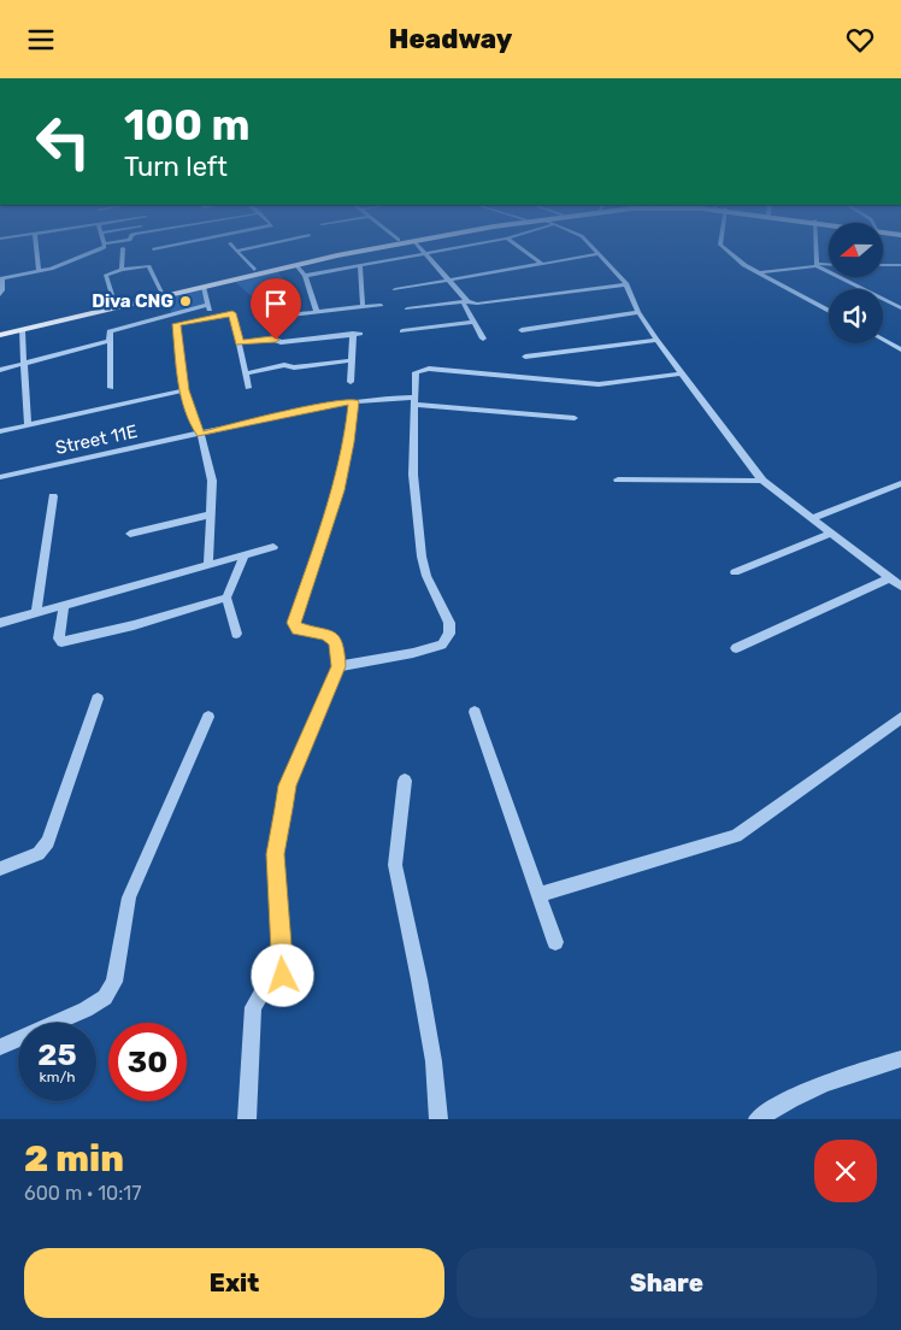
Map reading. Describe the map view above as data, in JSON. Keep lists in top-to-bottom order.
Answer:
{
  "streets": {
    "street": ["Street 11E"]
  },
  "places": ["Diva CNG"],
  "north": "left",
  "page": {
    "header": "Headway",
    "turn": ["100 m", "Turn left"],
    "speed": "25 km/h",
    "limit": "30",
    "heading": ["2 min", "600 m · 10:17"],
    "buttons": ["Exit", "Share"]
  }
}
